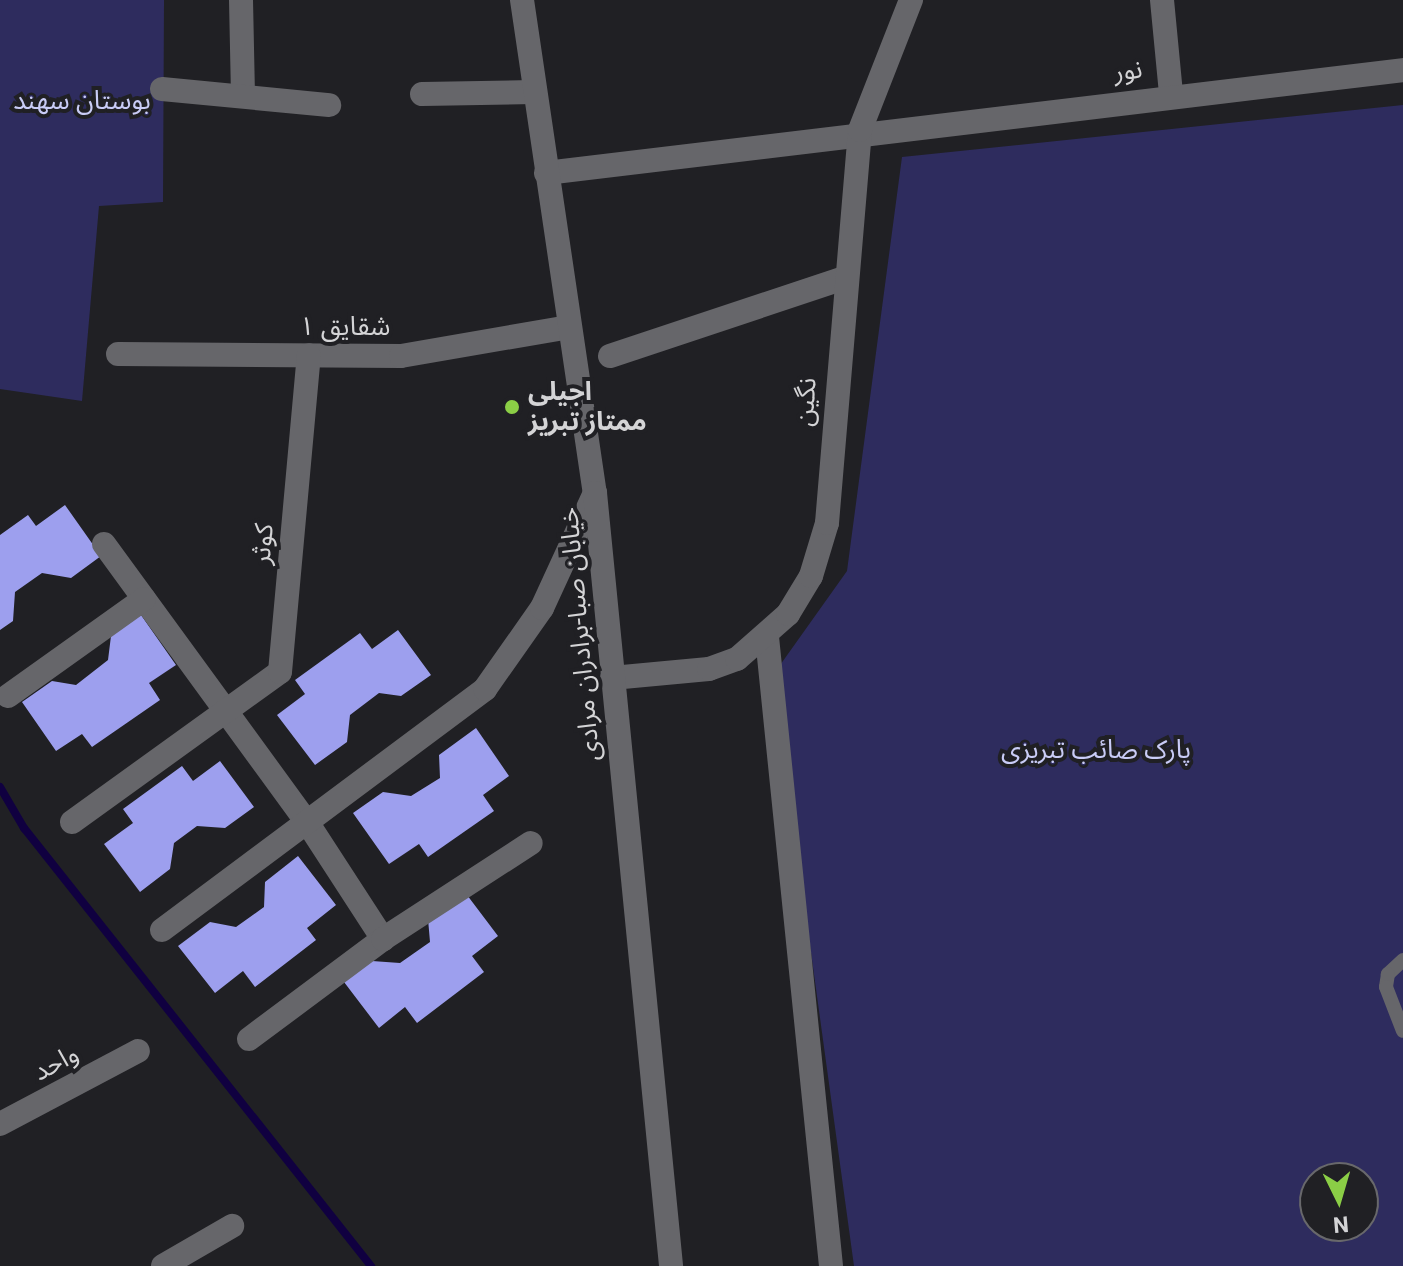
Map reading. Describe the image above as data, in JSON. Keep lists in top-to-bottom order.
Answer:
{
  "streets": {
    "street": [
      "نور",
      "شقایق ۱",
      "نگین",
      "کوثر",
      "خیابان صبا-برادران مرادی",
      "واحد"
    ]
  },
  "crossings": [
    ["نور", "نگین"],
    ["نور", "خیابان صبا-برادران مرادی"],
    ["شقایق ۱", "کوثر"],
    ["شقایق ۱", "خیابان صبا-برادران مرادی"],
    ["نگین", "خیابان صبا-برادران مرادی"]
  ],
  "parks": ["بوستان سهند", "پارک صائب تبریزی"],
  "places": ["اجیلی ممتاز تبریز"],
  "north": "bottom"
}
